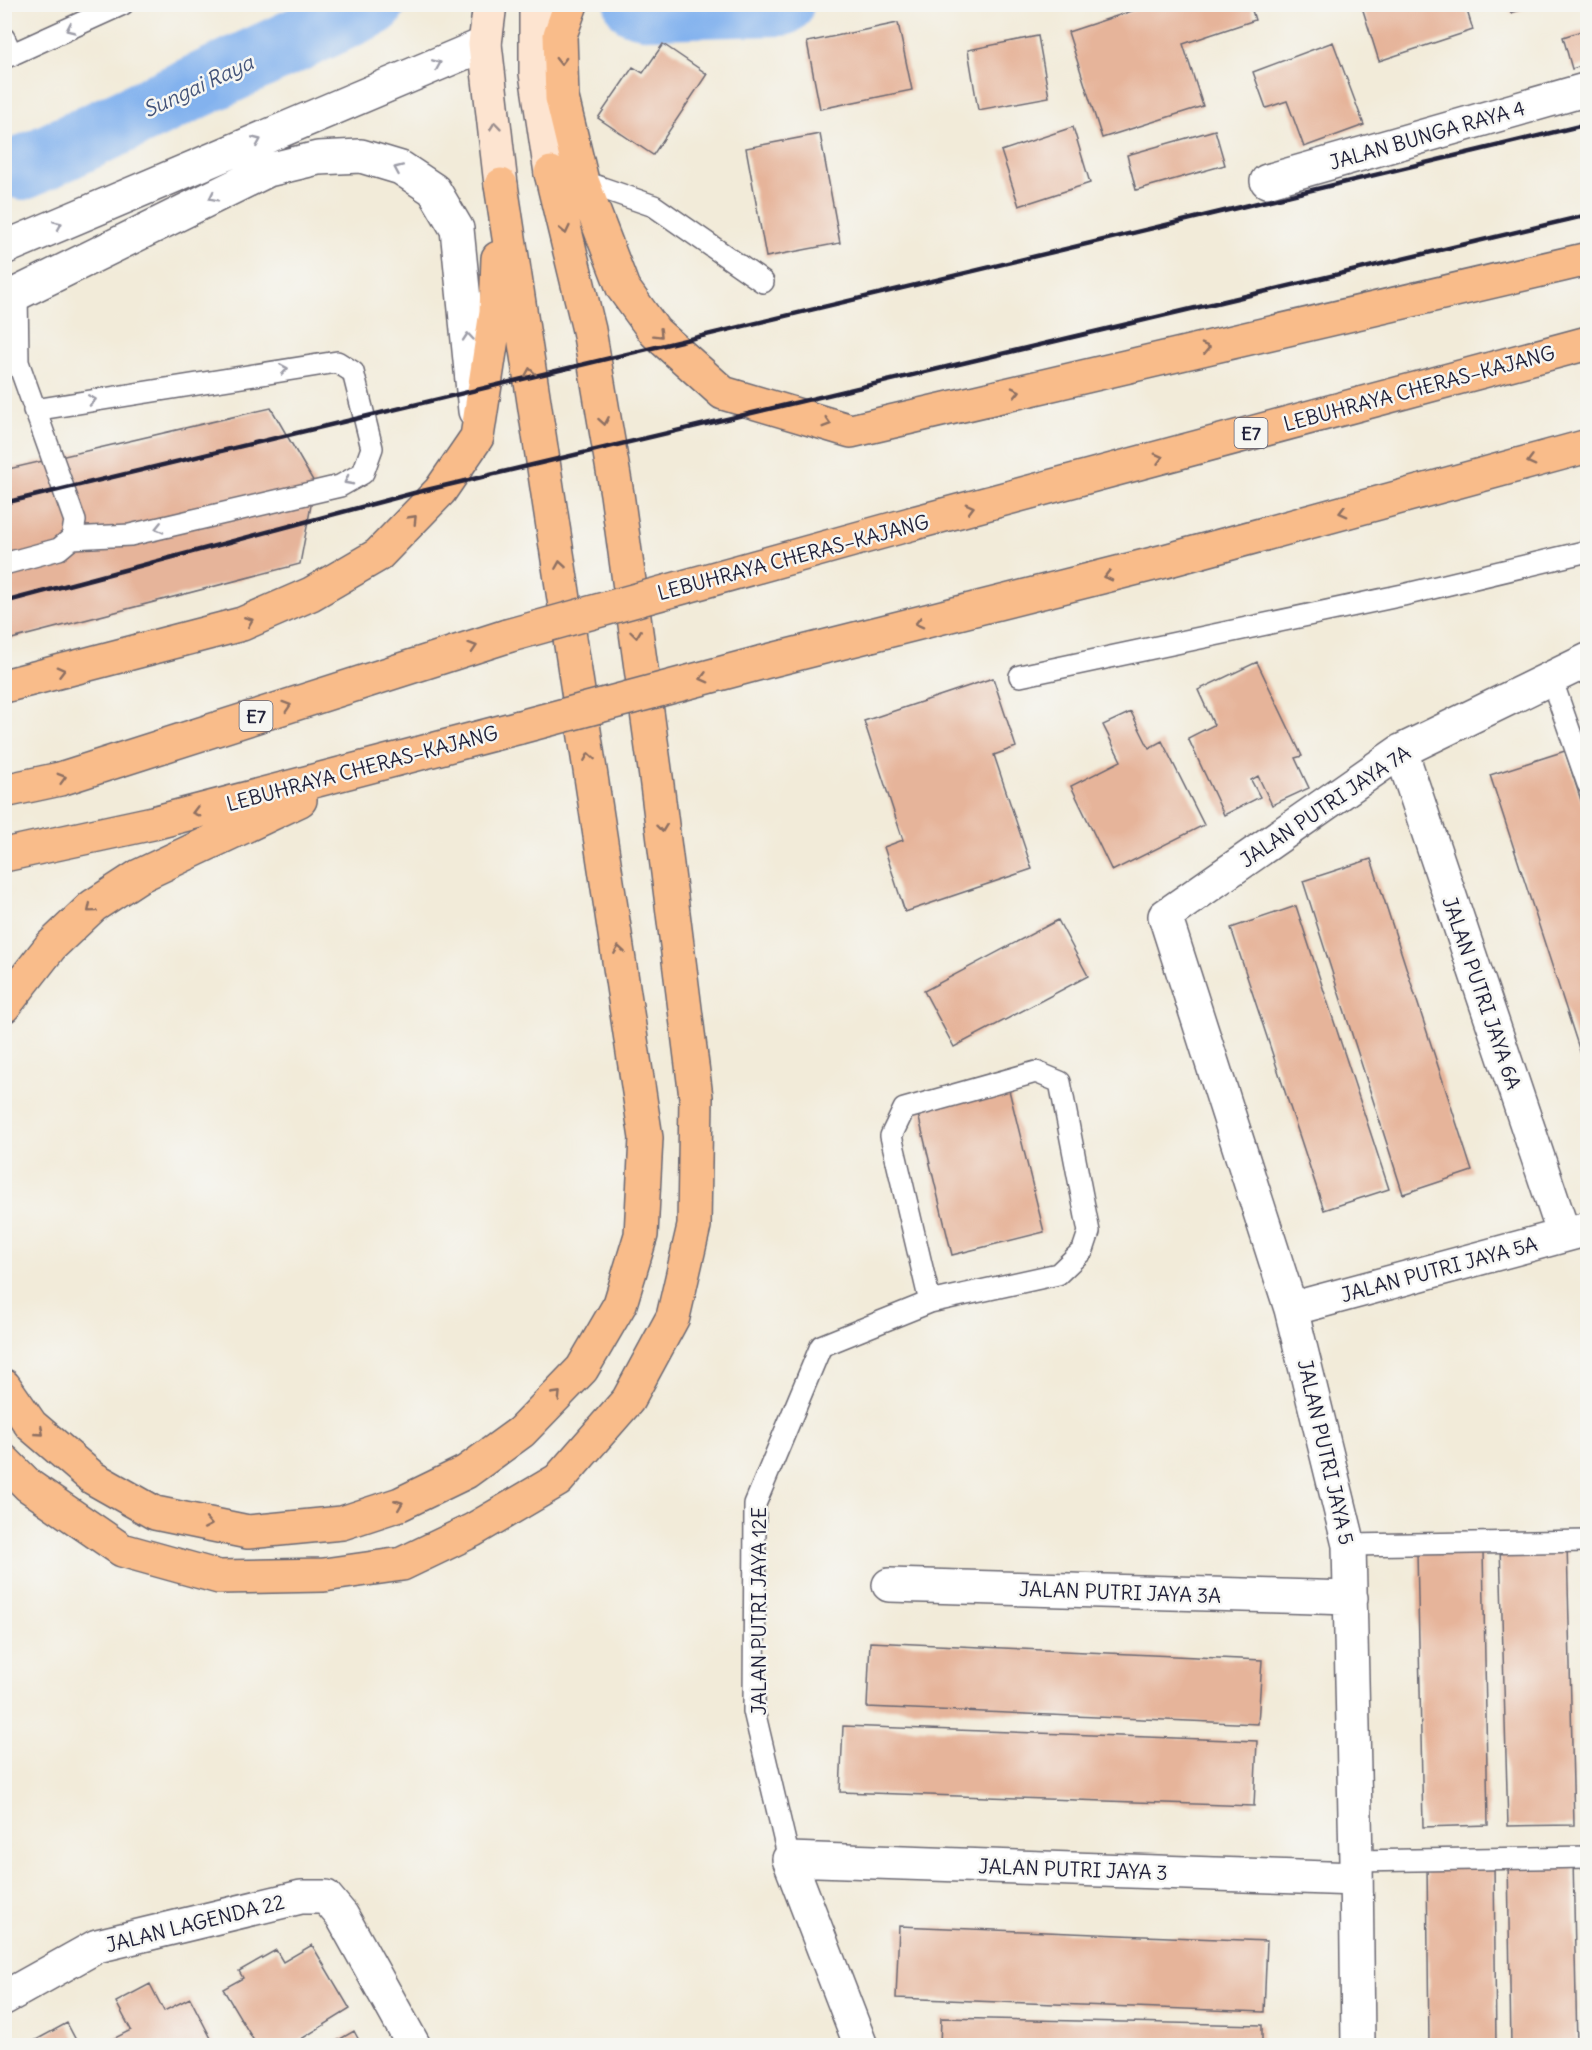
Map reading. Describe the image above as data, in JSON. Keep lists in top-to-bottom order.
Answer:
{
  "streets": {
    "highway": ["LEBUHRAYA CHERAS–KAJANG", "E7"],
    "street": [
      "JALAN BUNGA RAYA 4",
      "JALAN PUTRI JAYA 7A",
      "JALAN PUTRI JAYA 6A",
      "JALAN PUTRI JAYA 5A",
      "JALAN PUTRI JAYA 5",
      "JALAN PUTRI JAYA 3A",
      "JALAN PUTRI JAYA 3",
      "JALAN LAGENDA 22"
    ],
    "lane": ["JALAN PUTRI JAYA 12E"]
  },
  "crossings": [
    ["JALAN PUTRI JAYA 7A", "JALAN PUTRI JAYA 6A"],
    ["JALAN PUTRI JAYA 7A", "JALAN PUTRI JAYA 5"],
    ["JALAN PUTRI JAYA 6A", "JALAN PUTRI JAYA 5A"],
    ["JALAN PUTRI JAYA 5A", "JALAN PUTRI JAYA 5"],
    ["JALAN PUTRI JAYA 5", "JALAN PUTRI JAYA 3A"],
    ["JALAN PUTRI JAYA 5", "JALAN PUTRI JAYA 3"],
    ["JALAN PUTRI JAYA 12E", "JALAN PUTRI JAYA 3"]
  ],
  "water": ["Sungai Raya"]
}
